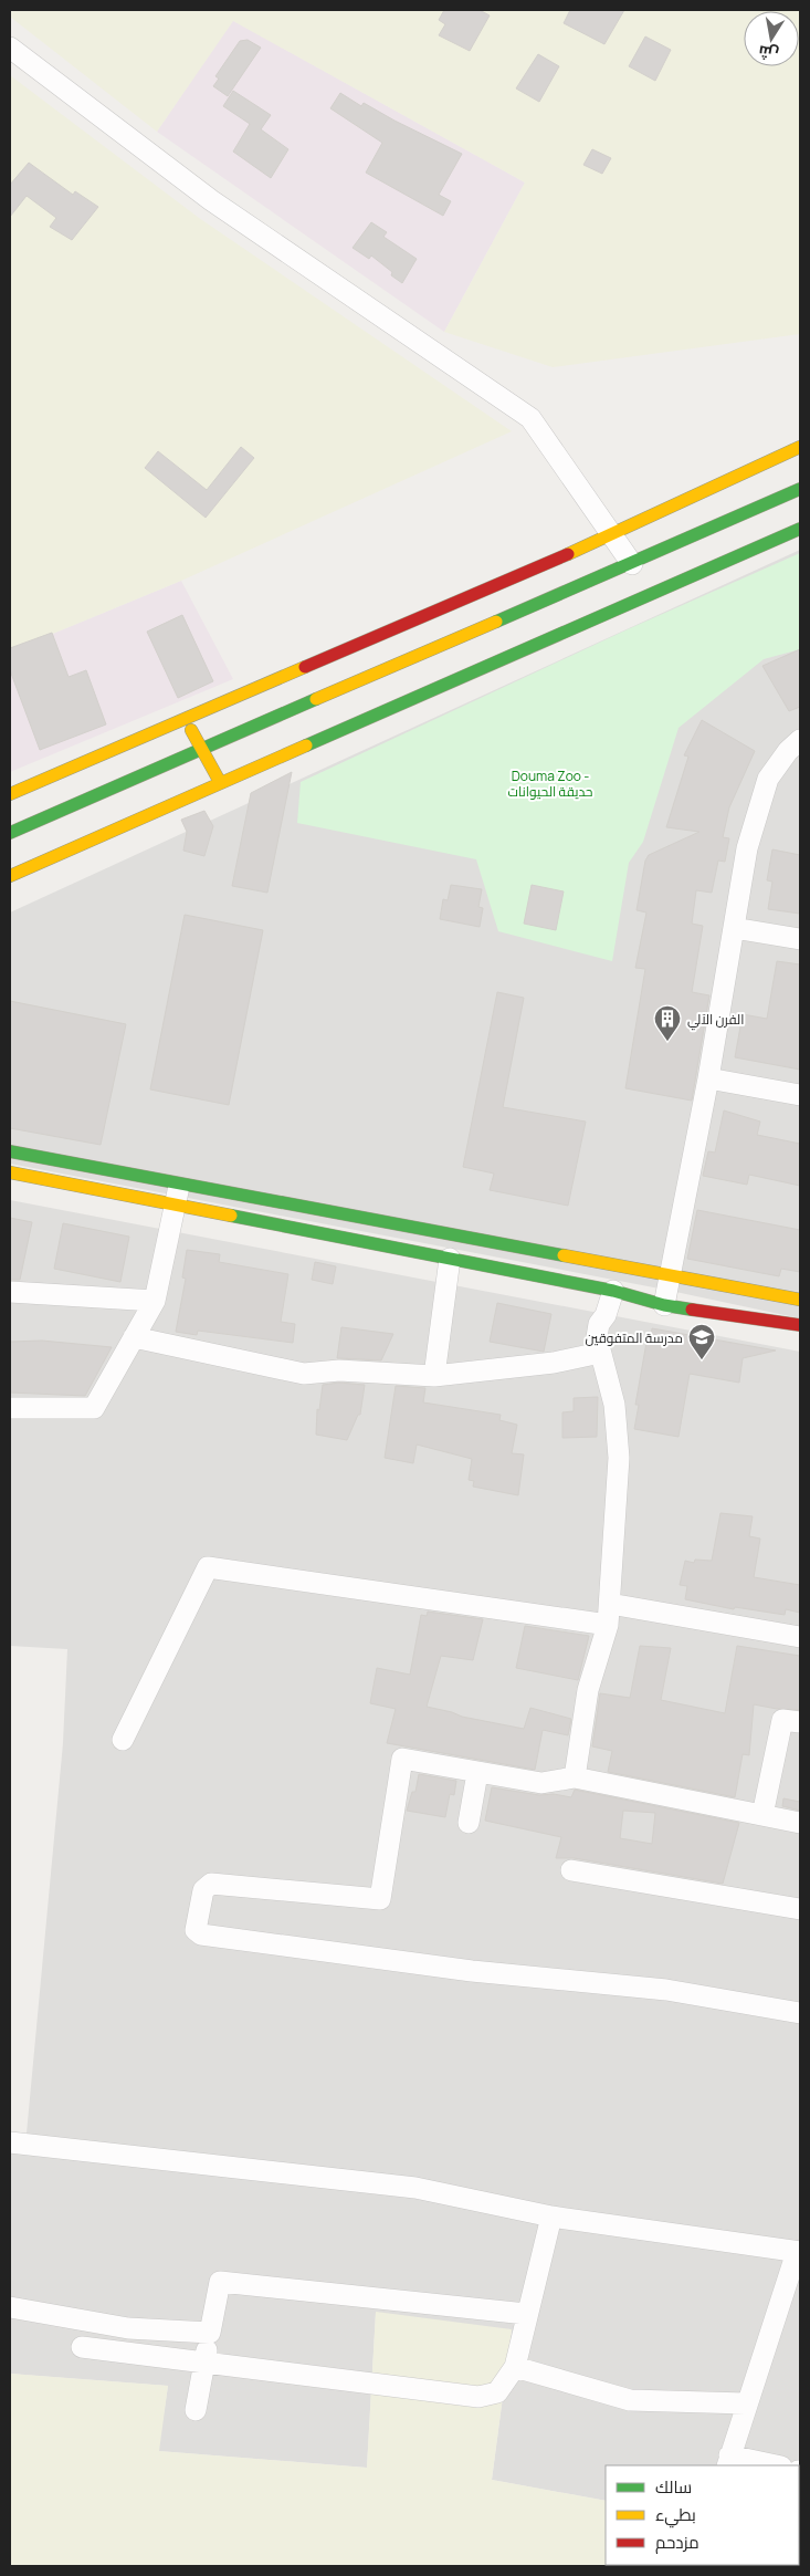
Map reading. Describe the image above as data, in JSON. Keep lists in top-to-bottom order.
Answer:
{
  "parks": ["Douma Zoo - حديقة الحيوانات"],
  "places": {
    "building": ["الفرن الآلي"],
    "school or university": ["مدرسة المتفوقين"]
  },
  "legend": ["سالك", "بطيء", "مزدحم"],
  "north": "bottom"
}
